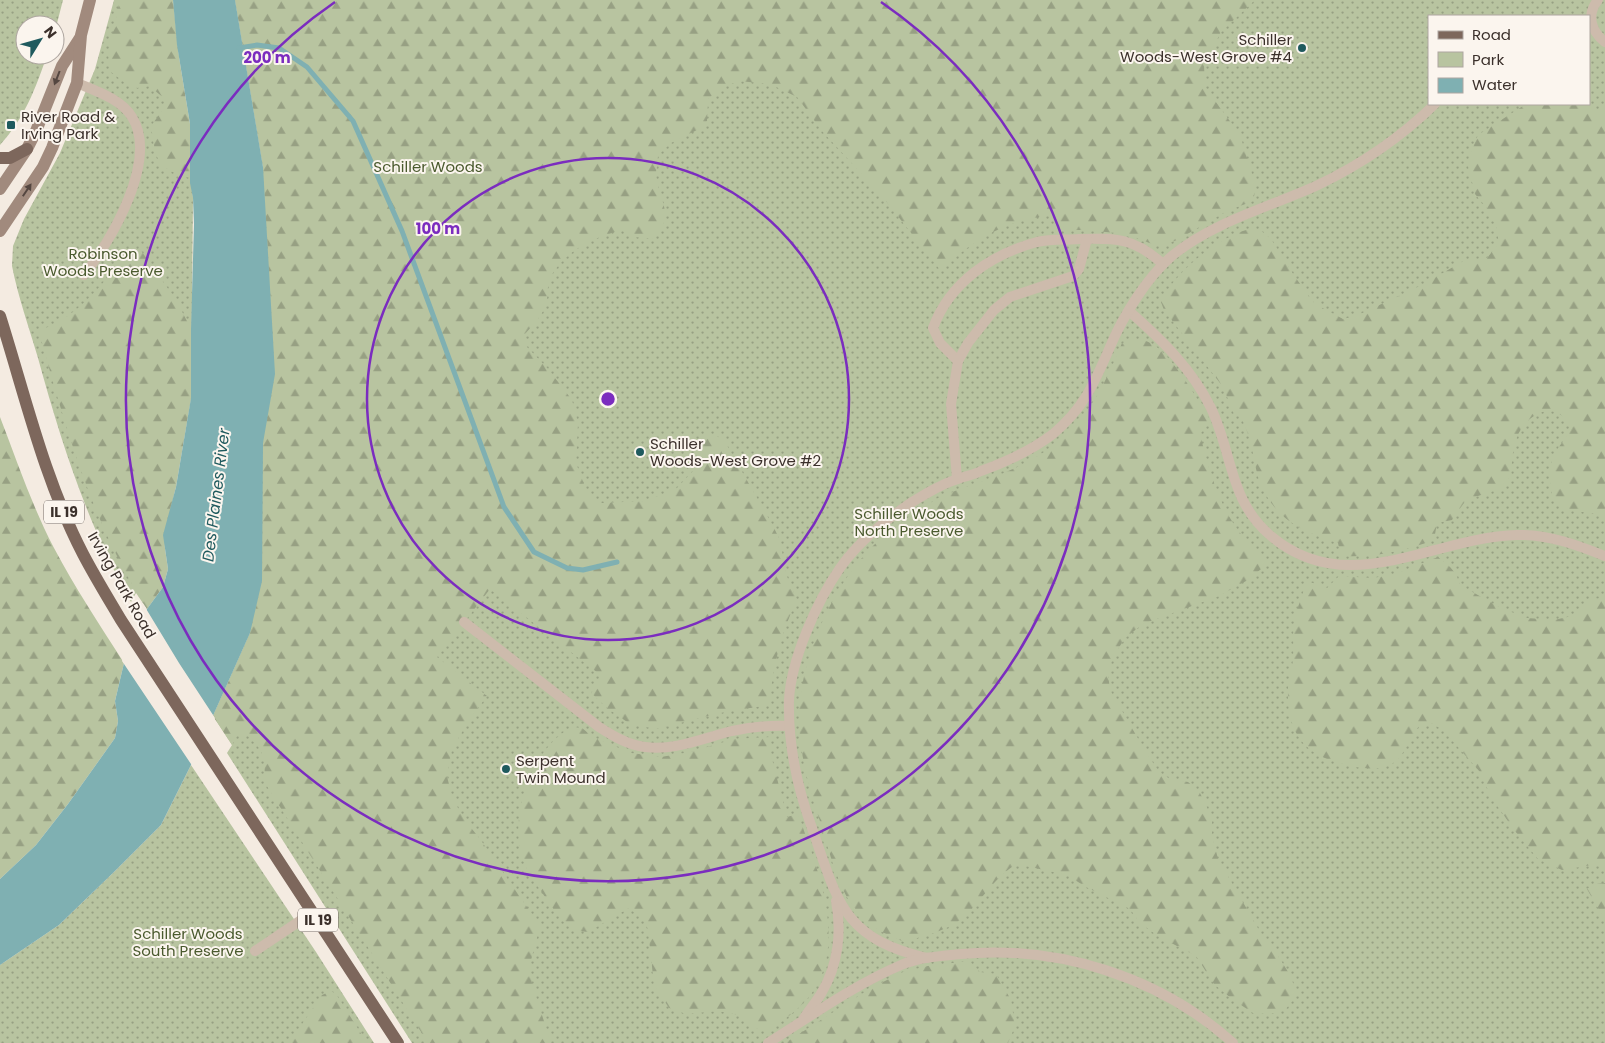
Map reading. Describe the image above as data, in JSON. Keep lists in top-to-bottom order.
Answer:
{
  "streets": {
    "main road": ["IL 19", "Irving Park Road"]
  },
  "crossings": [
    ["IL 19", "Irving Park Road"]
  ],
  "water": ["Des Plaines River"],
  "parks": [
    "Schiller Woods",
    "Robinson Woods Preserve",
    "Schiller Woods North Preserve",
    "Schiller Woods South Preserve"
  ],
  "places": {
    "other": ["Schiller Woods-West Grove #4", "Schiller Woods-West Grove #2", "Serpent Twin Mound"],
    "transit": ["River Road & Irving Park"]
  },
  "legend": ["Road", "Park", "Water"],
  "north": "top right",
  "rings": ["200 m", "100 m"]
}
